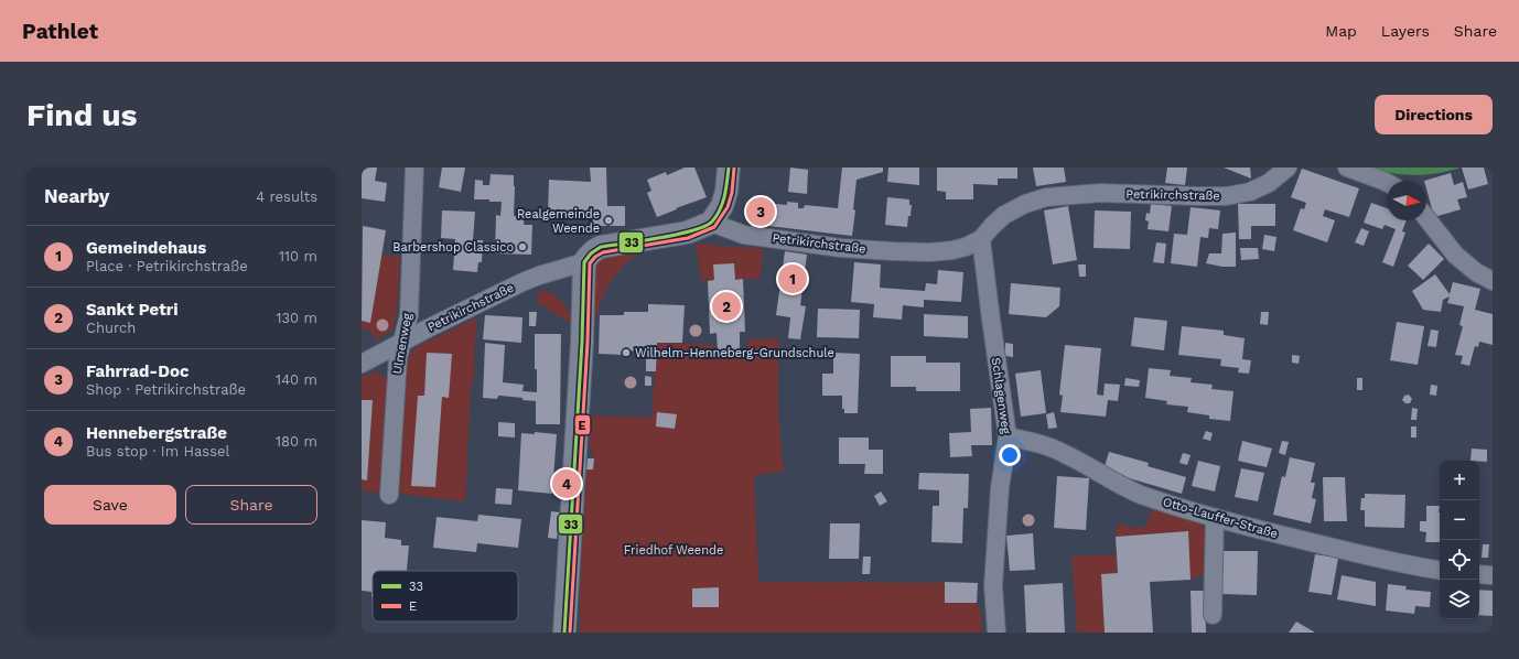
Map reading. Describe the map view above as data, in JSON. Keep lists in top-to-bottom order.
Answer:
{
  "streets": {
    "street": [
      "Petrikirchstraße",
      "Ulmenweg",
      "Schlagenweg",
      "Otto-Lauffer-Straße"
    ]
  },
  "crossings": [
    ["Petrikirchstraße", "Ulmenweg"],
    ["Petrikirchstraße", "Schlagenweg"],
    ["Schlagenweg", "Otto-Lauffer-Straße"]
  ],
  "parks": ["Friedhof Weende"],
  "places": ["Realgemeinde Weende", "Barbershop Classico", "Wilhelm-Henneberg-Grundschule"],
  "lines": ["transit line 33", "transit line E"],
  "legend": ["33", "E"],
  "north": "right",
  "page": {
    "header": "Pathlet",
    "nav": ["Map", "Layers", "Share"],
    "buttons": [
      "Directions",
      ["Save", "Share"]
    ],
    "title": "Find us",
    "heading": ["Nearby", "4 results"],
    "pins": [
      "3",
      "1",
      "2",
      "4"
    ],
    "list": [
      {
        "mark": "1",
        "name": "Gemeindehaus",
        "note": "Place · Petrikirchstraße",
        "value": "110 m"
      },
      {
        "mark": "2",
        "name": "Sankt Petri",
        "note": "Church",
        "value": "130 m"
      },
      {
        "mark": "3",
        "name": "Fahrrad-Doc",
        "note": "Shop · Petrikirchstraße",
        "value": "140 m"
      },
      {
        "mark": "4",
        "name": "Hennebergstraße",
        "note": "Bus stop · Im Hassel",
        "value": "180 m"
      }
    ],
    "map_buttons": ["+", "−"]
  }
}
